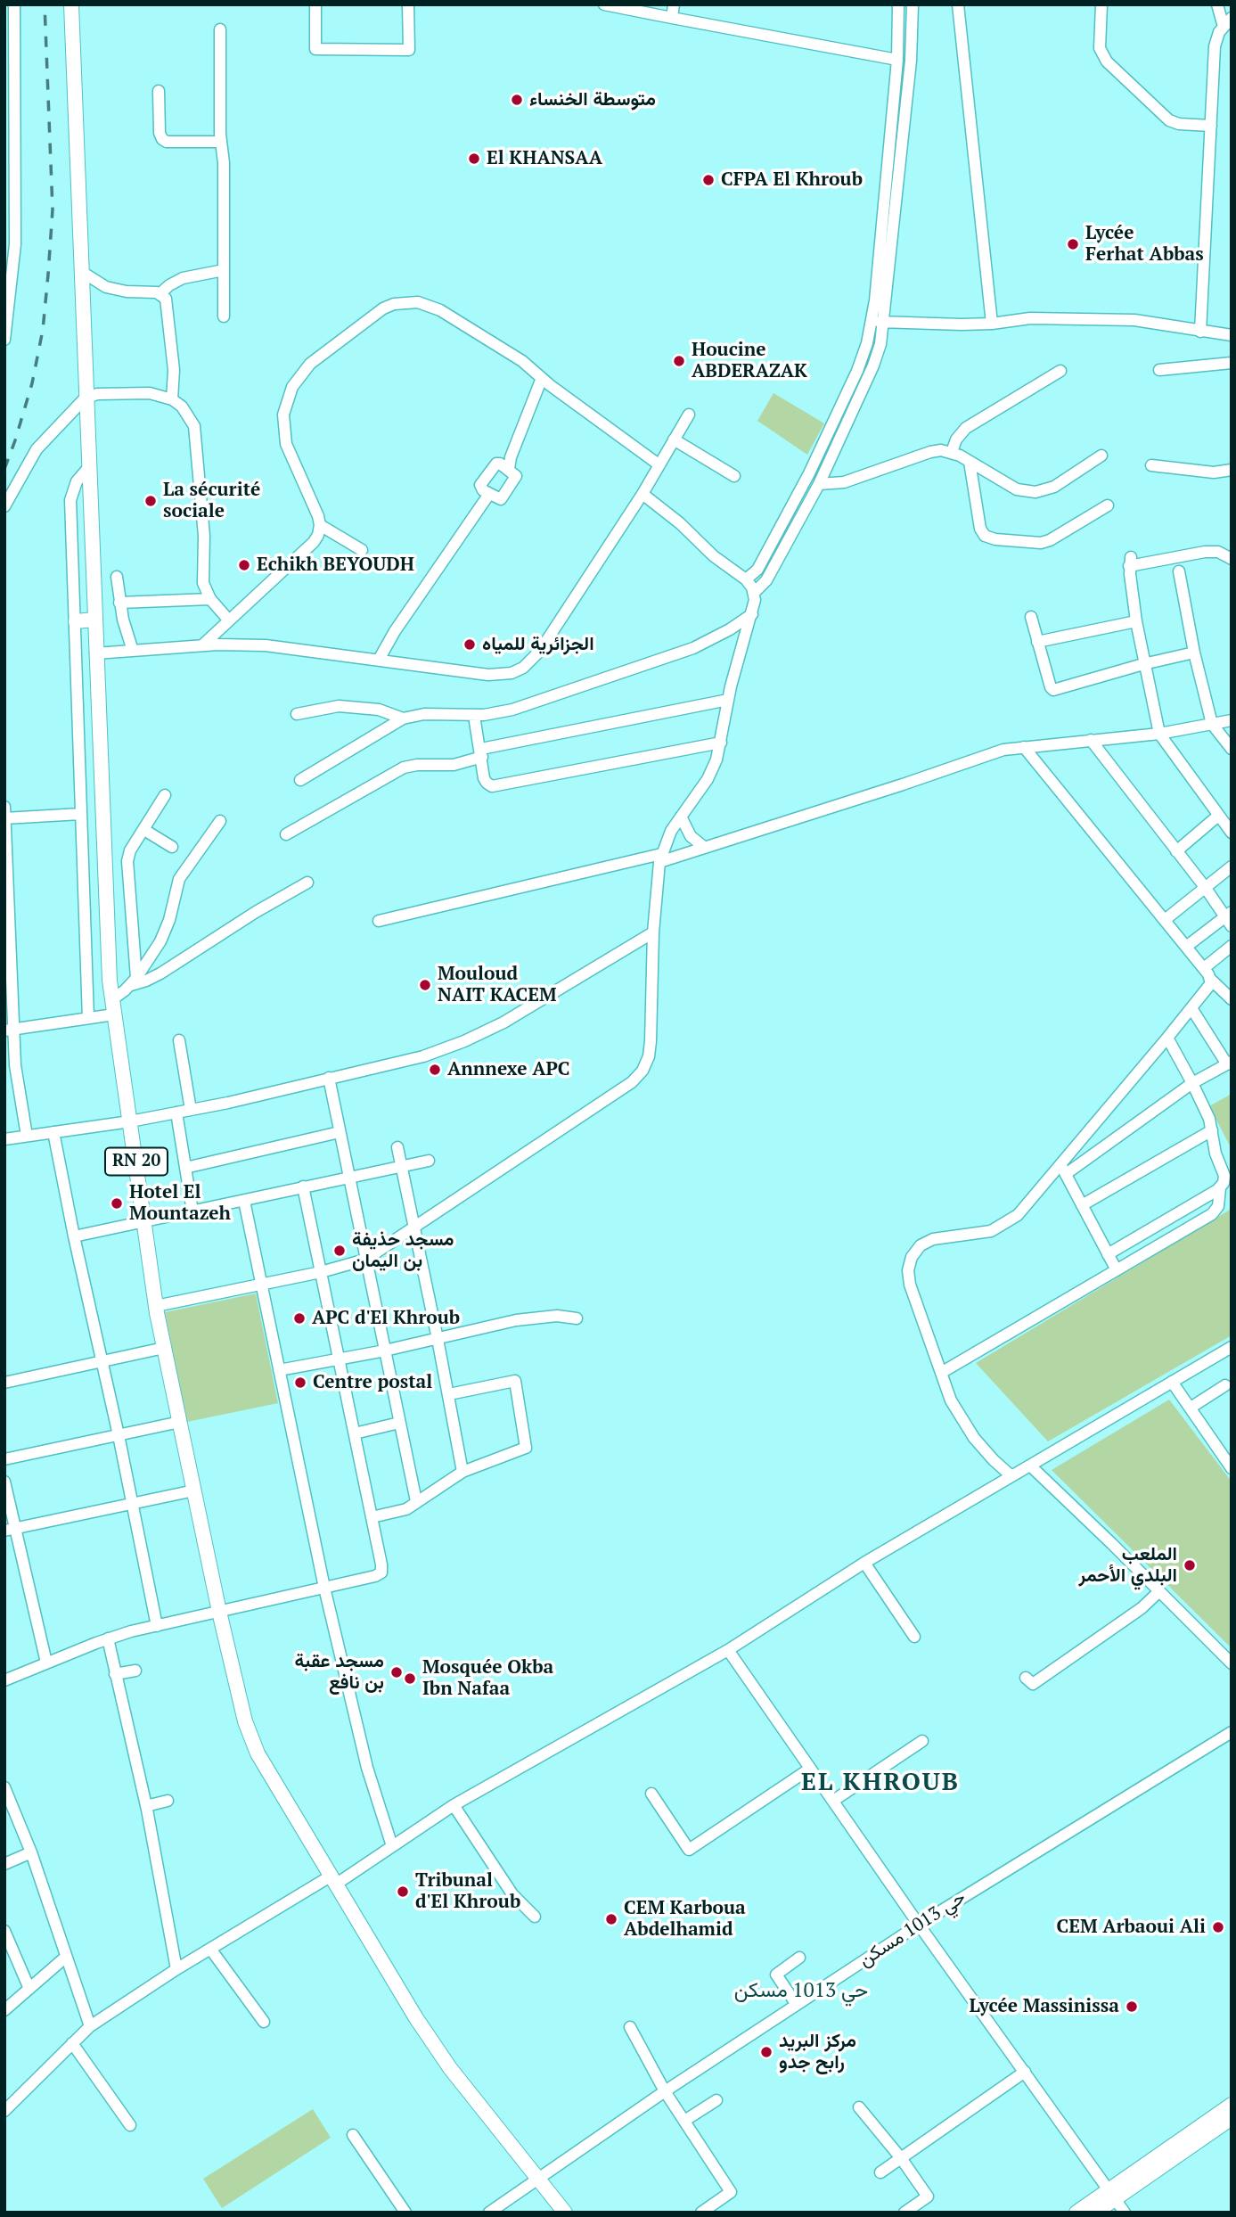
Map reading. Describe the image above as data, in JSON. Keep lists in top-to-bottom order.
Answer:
{
  "streets": {
    "main road": ["RN 20"],
    "street": ["حي 1013 مسكن"]
  },
  "crossings": [
    ["RN 20", "حي 1013 مسكن"]
  ],
  "districts": ["EL KHROUB", "حي 1013 مسكن"],
  "places": [
    "متوسطة الخنساء",
    "El KHANSAA",
    "CFPA El Khroub",
    "Lycée Ferhat Abbas",
    "Houcine ABDERAZAK",
    "La sécurité sociale",
    "Echikh BEYOUDH",
    "الجزائرية للمياه",
    "Mouloud NAIT KACEM",
    "Annnexe APC",
    "Hotel El Mountazeh",
    "مسجد حذيفة بن اليمان",
    "APC d'El Khroub",
    "Centre postal",
    "الملعب البلدي الأحمر",
    "مسجد عقبة بن نافع",
    "Mosquée Okba Ibn Nafaa",
    "Tribunal d'El Khroub",
    "CEM Karboua Abdelhamid",
    "CEM Arbaoui Ali",
    "Lycée Massinissa",
    "مركز البريد رابح جدو"
  ]
}
